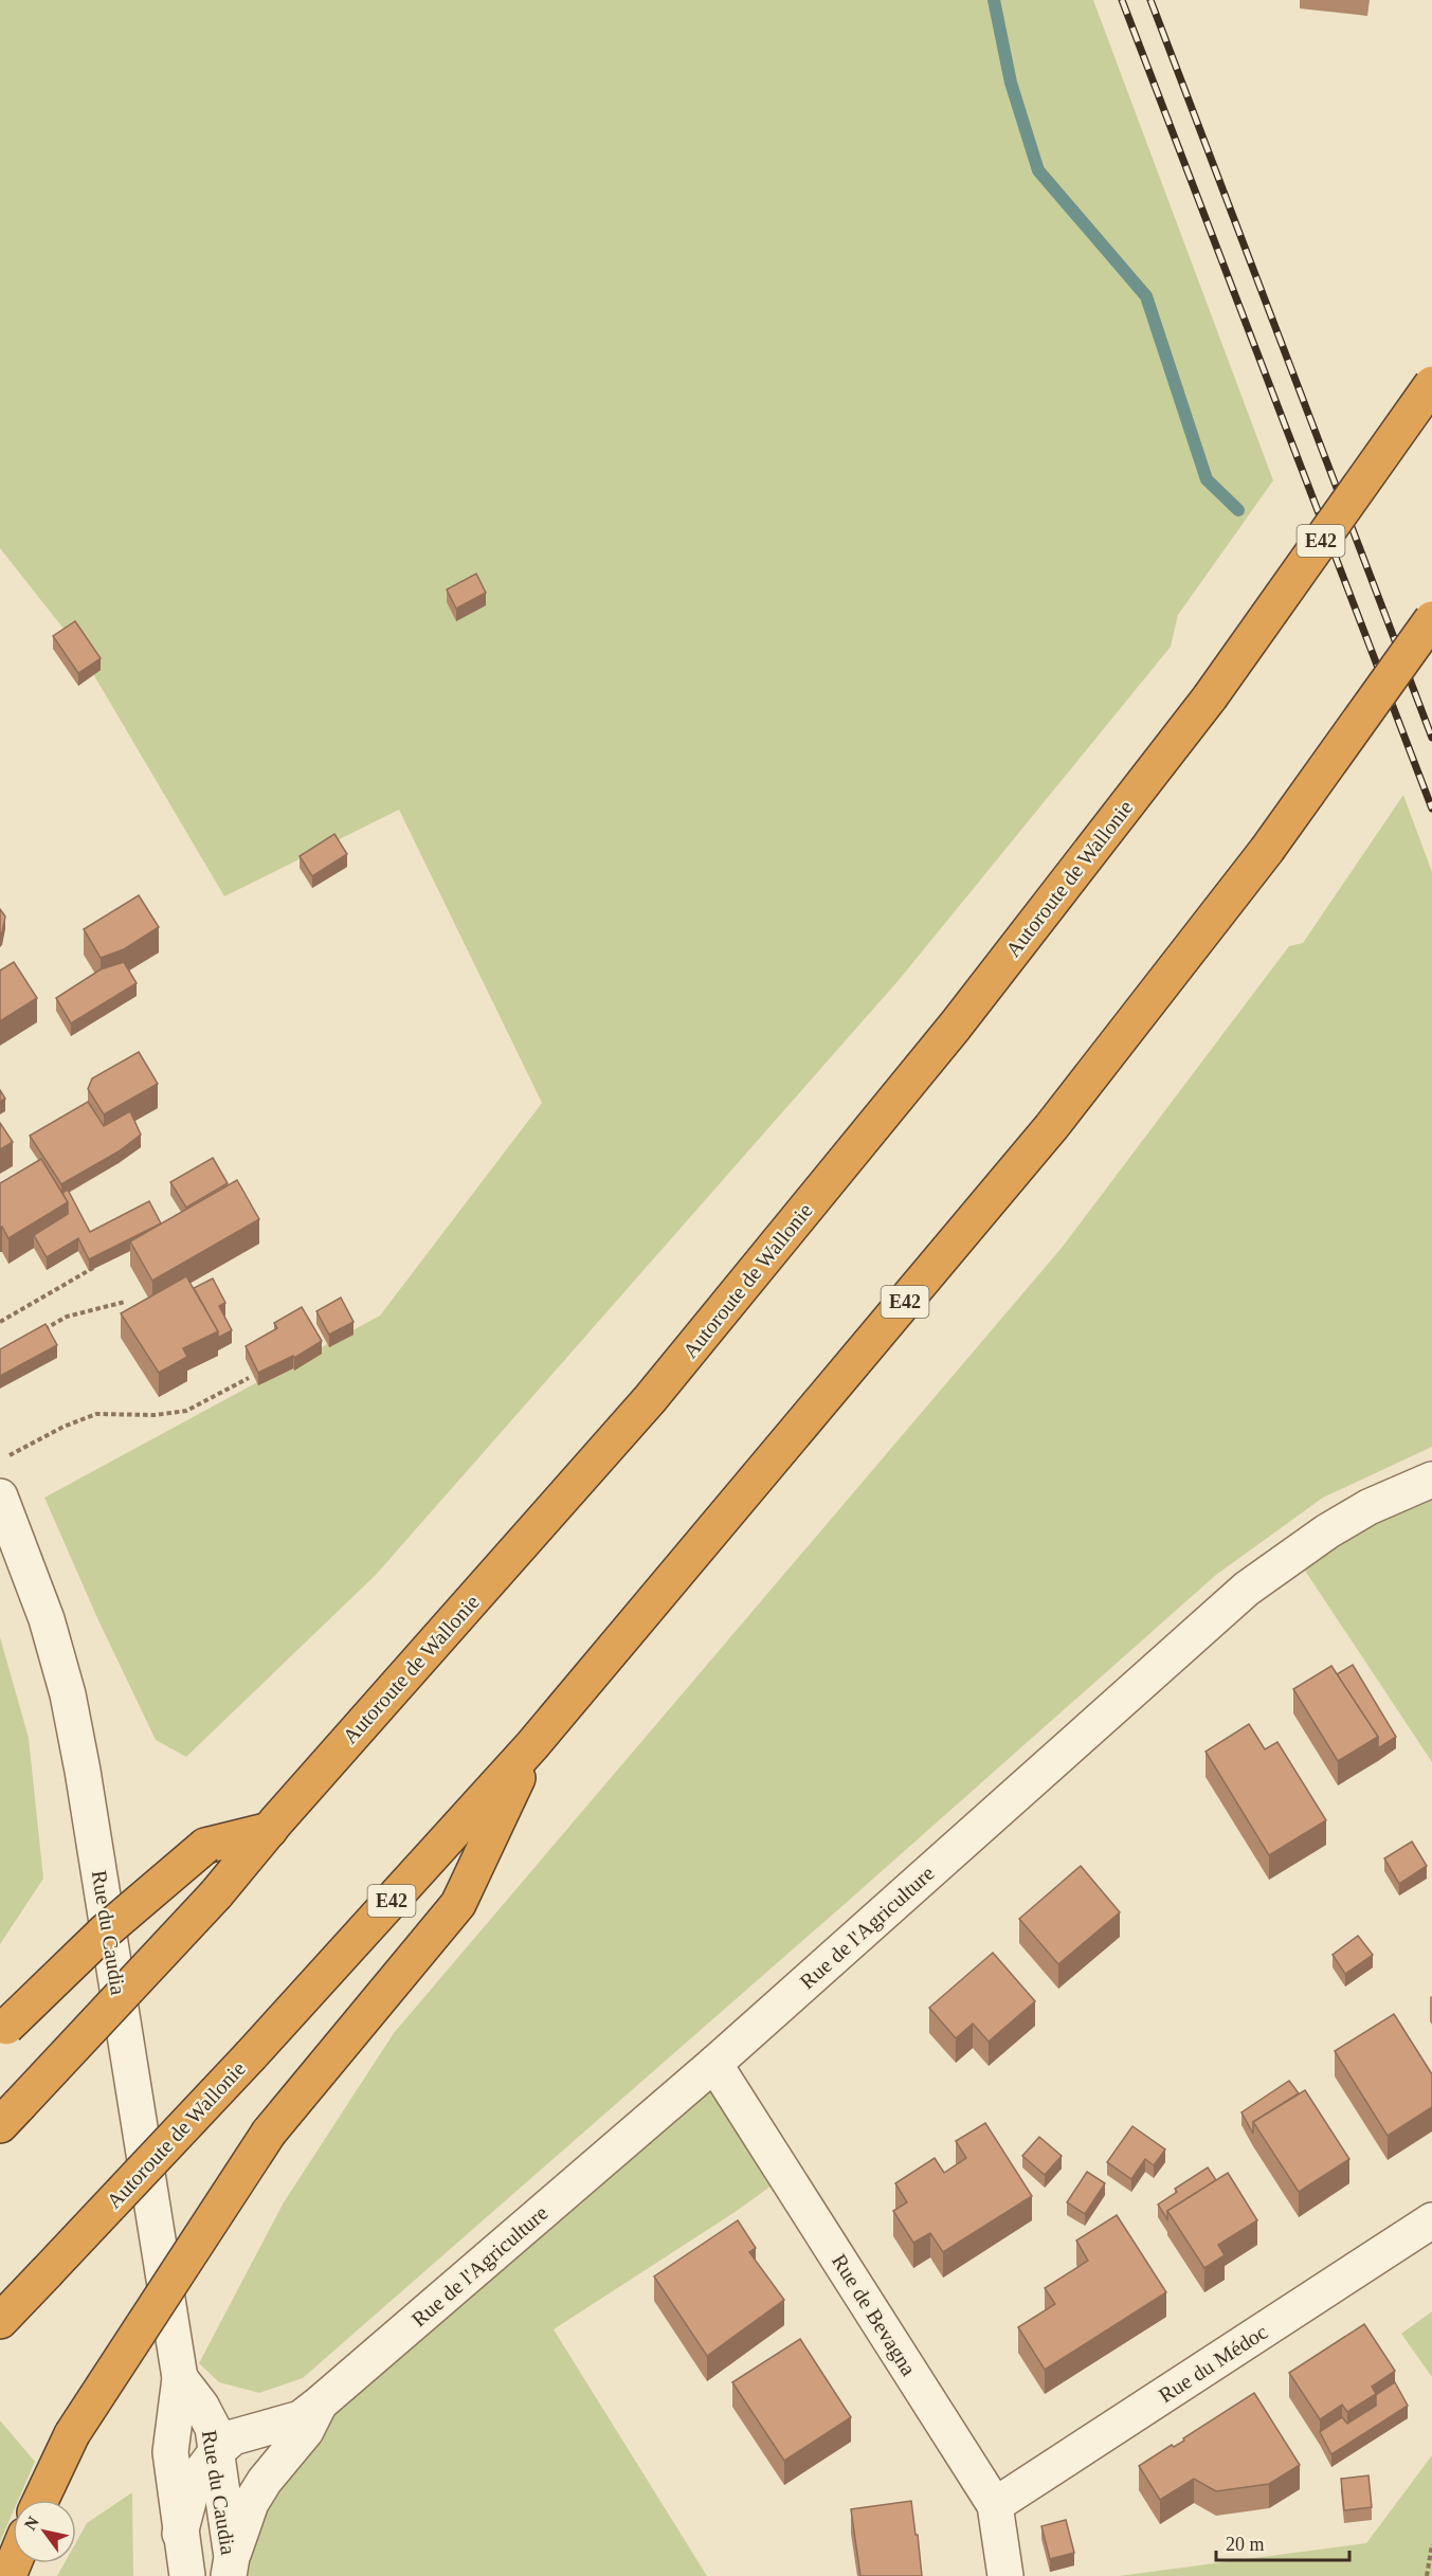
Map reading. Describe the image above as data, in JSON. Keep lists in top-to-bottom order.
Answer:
{
  "streets": {
    "highway": ["E42", "Autoroute de Wallonie"],
    "street": [
      "Rue de l'Agriculture",
      "Rue du Caudia",
      "Rue de Bevagna",
      "Rue du Médoc"
    ]
  },
  "crossings": [
    ["Rue de l'Agriculture", "Rue du Caudia"],
    ["Rue de l'Agriculture", "Rue de Bevagna"],
    ["Rue de Bevagna", "Rue du Médoc"]
  ],
  "scale_bar": "20 m",
  "north": "top left"
}
